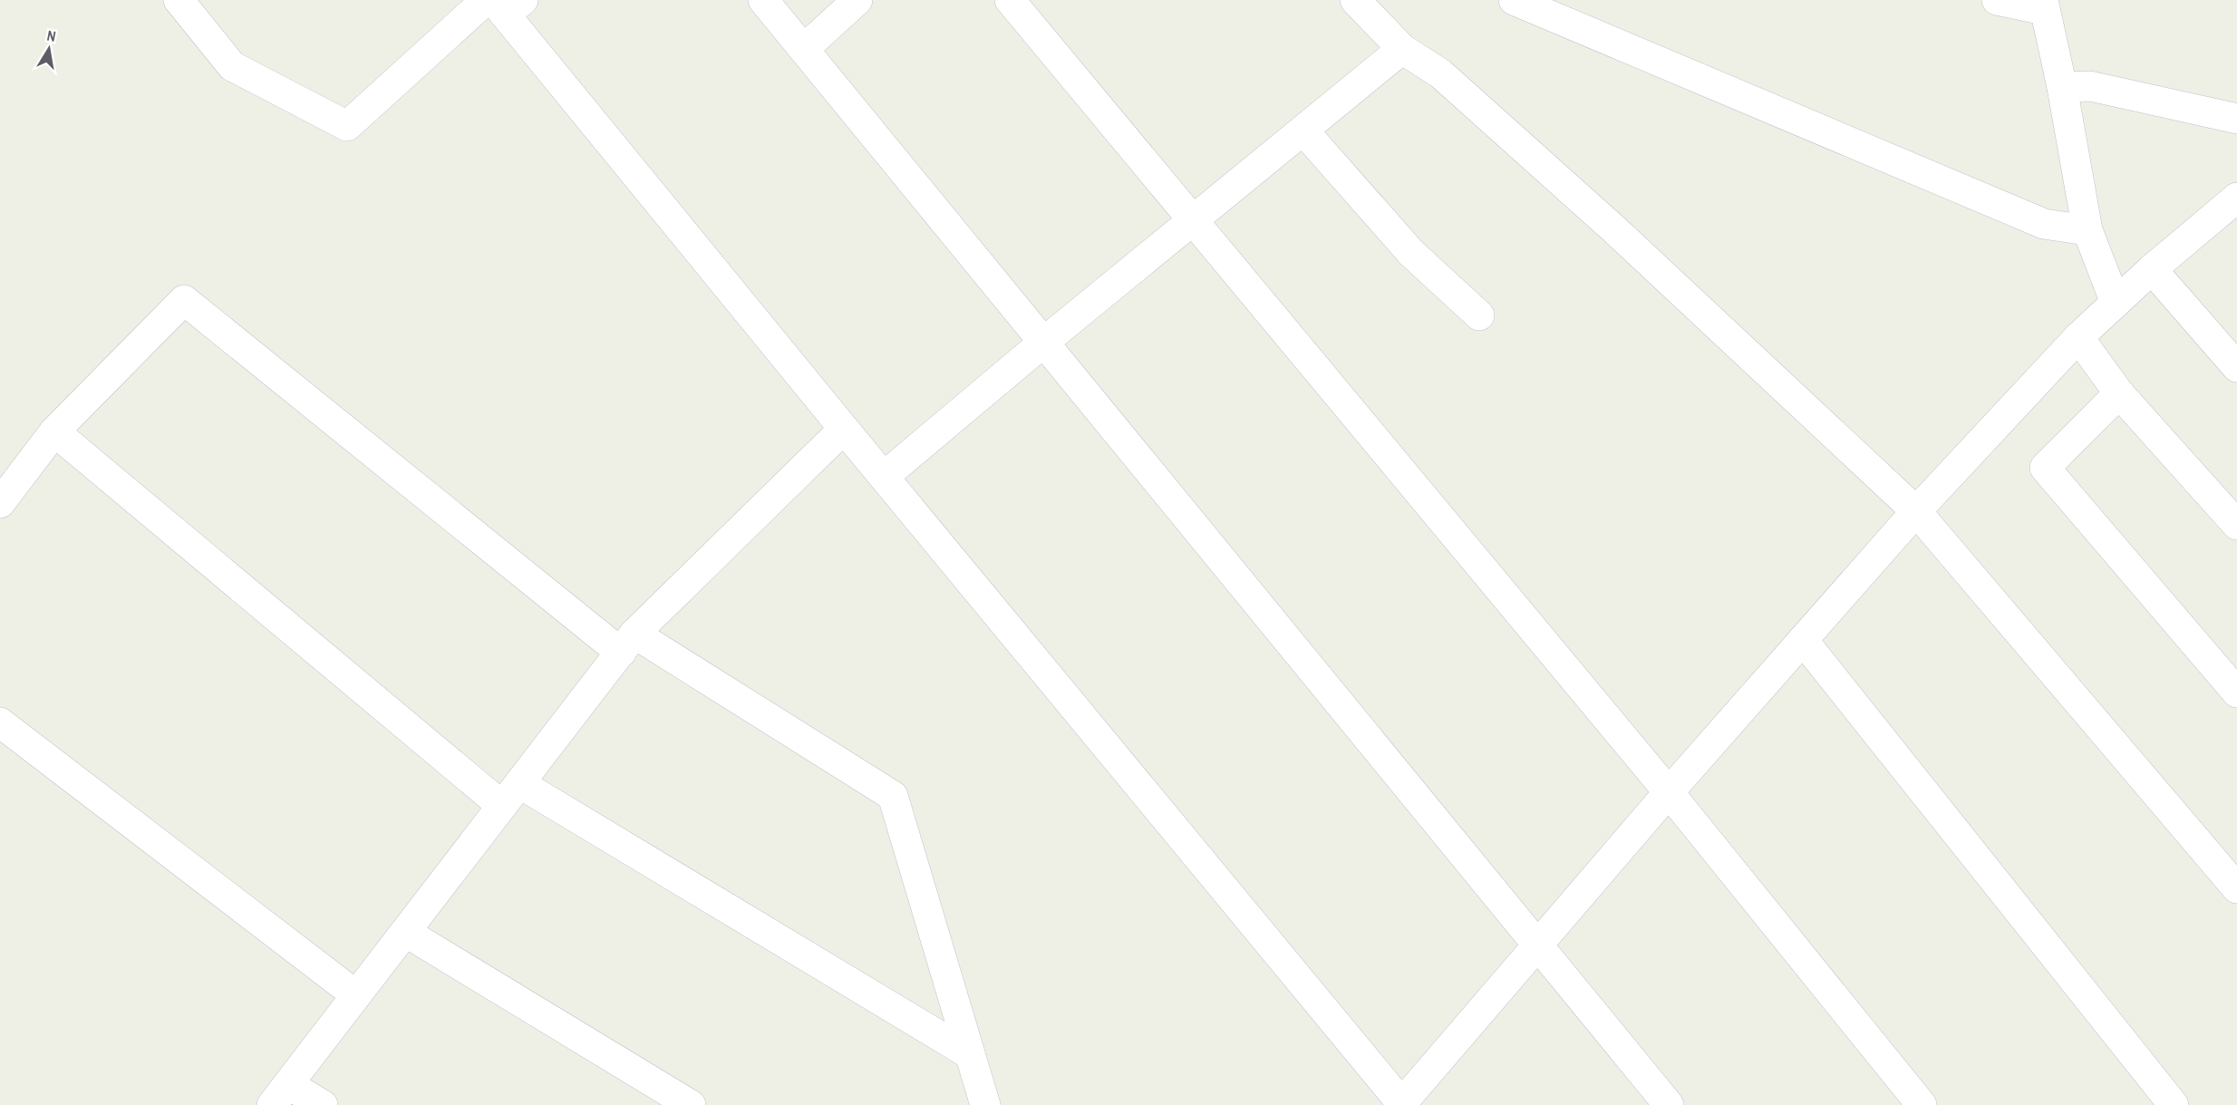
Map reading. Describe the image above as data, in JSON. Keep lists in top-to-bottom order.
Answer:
{
  "north": "top"
}
